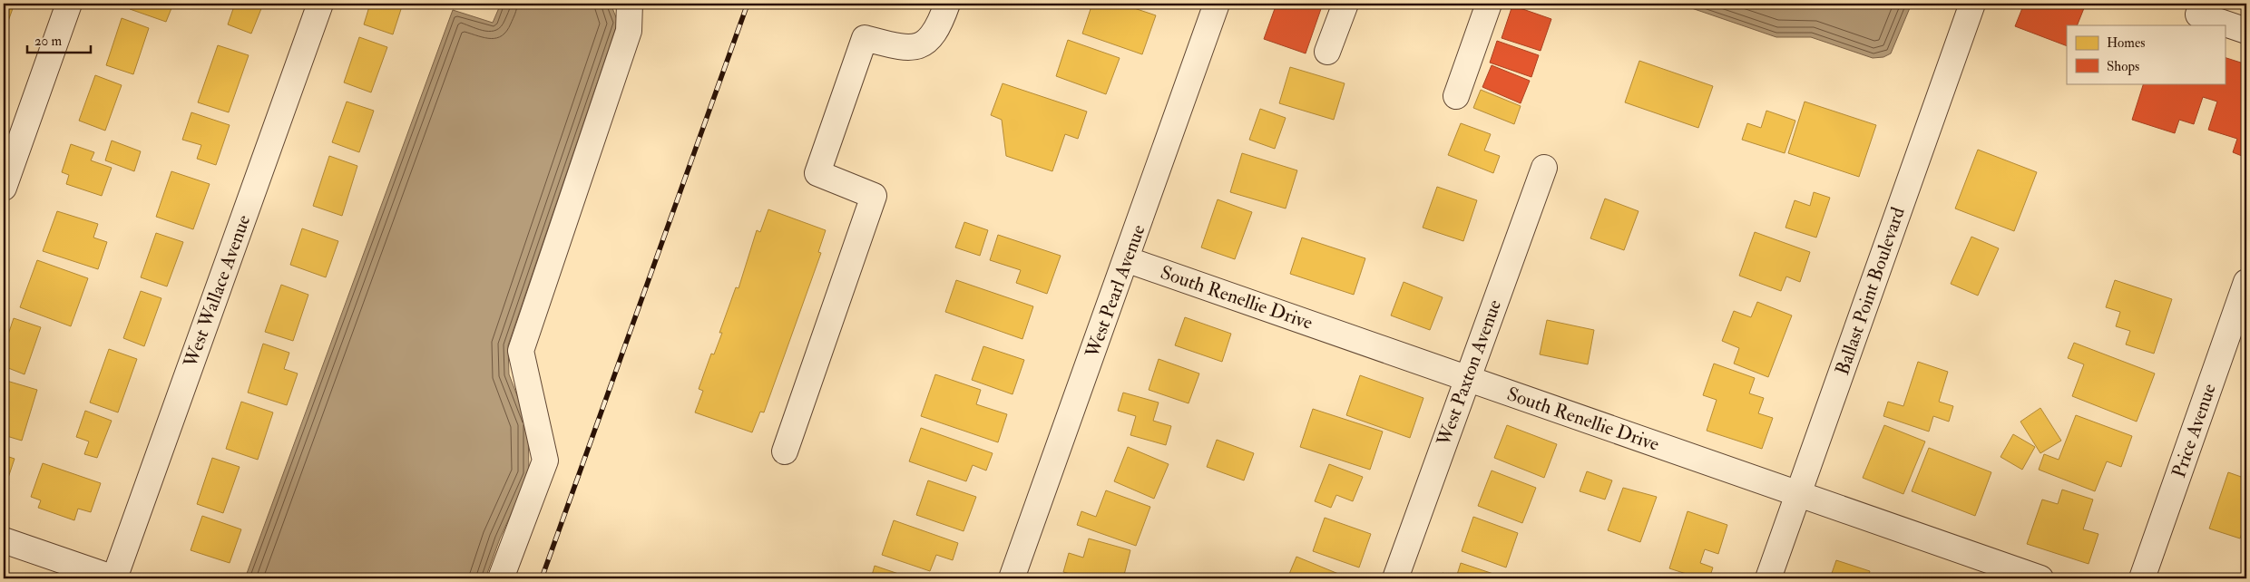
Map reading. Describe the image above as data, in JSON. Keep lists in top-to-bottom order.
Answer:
{
  "streets": {
    "street": [
      "West Wallace Avenue",
      "West Pearl Avenue",
      "Ballast Point Boulevard",
      "South Renellie Drive",
      "West Paxton Avenue",
      "Price Avenue"
    ]
  },
  "crossings": [
    ["West Pearl Avenue", "South Renellie Drive"],
    ["Ballast Point Boulevard", "South Renellie Drive"],
    ["South Renellie Drive", "West Paxton Avenue"]
  ],
  "legend": ["Homes", "Shops"],
  "scale_bar": "20 m"
}
